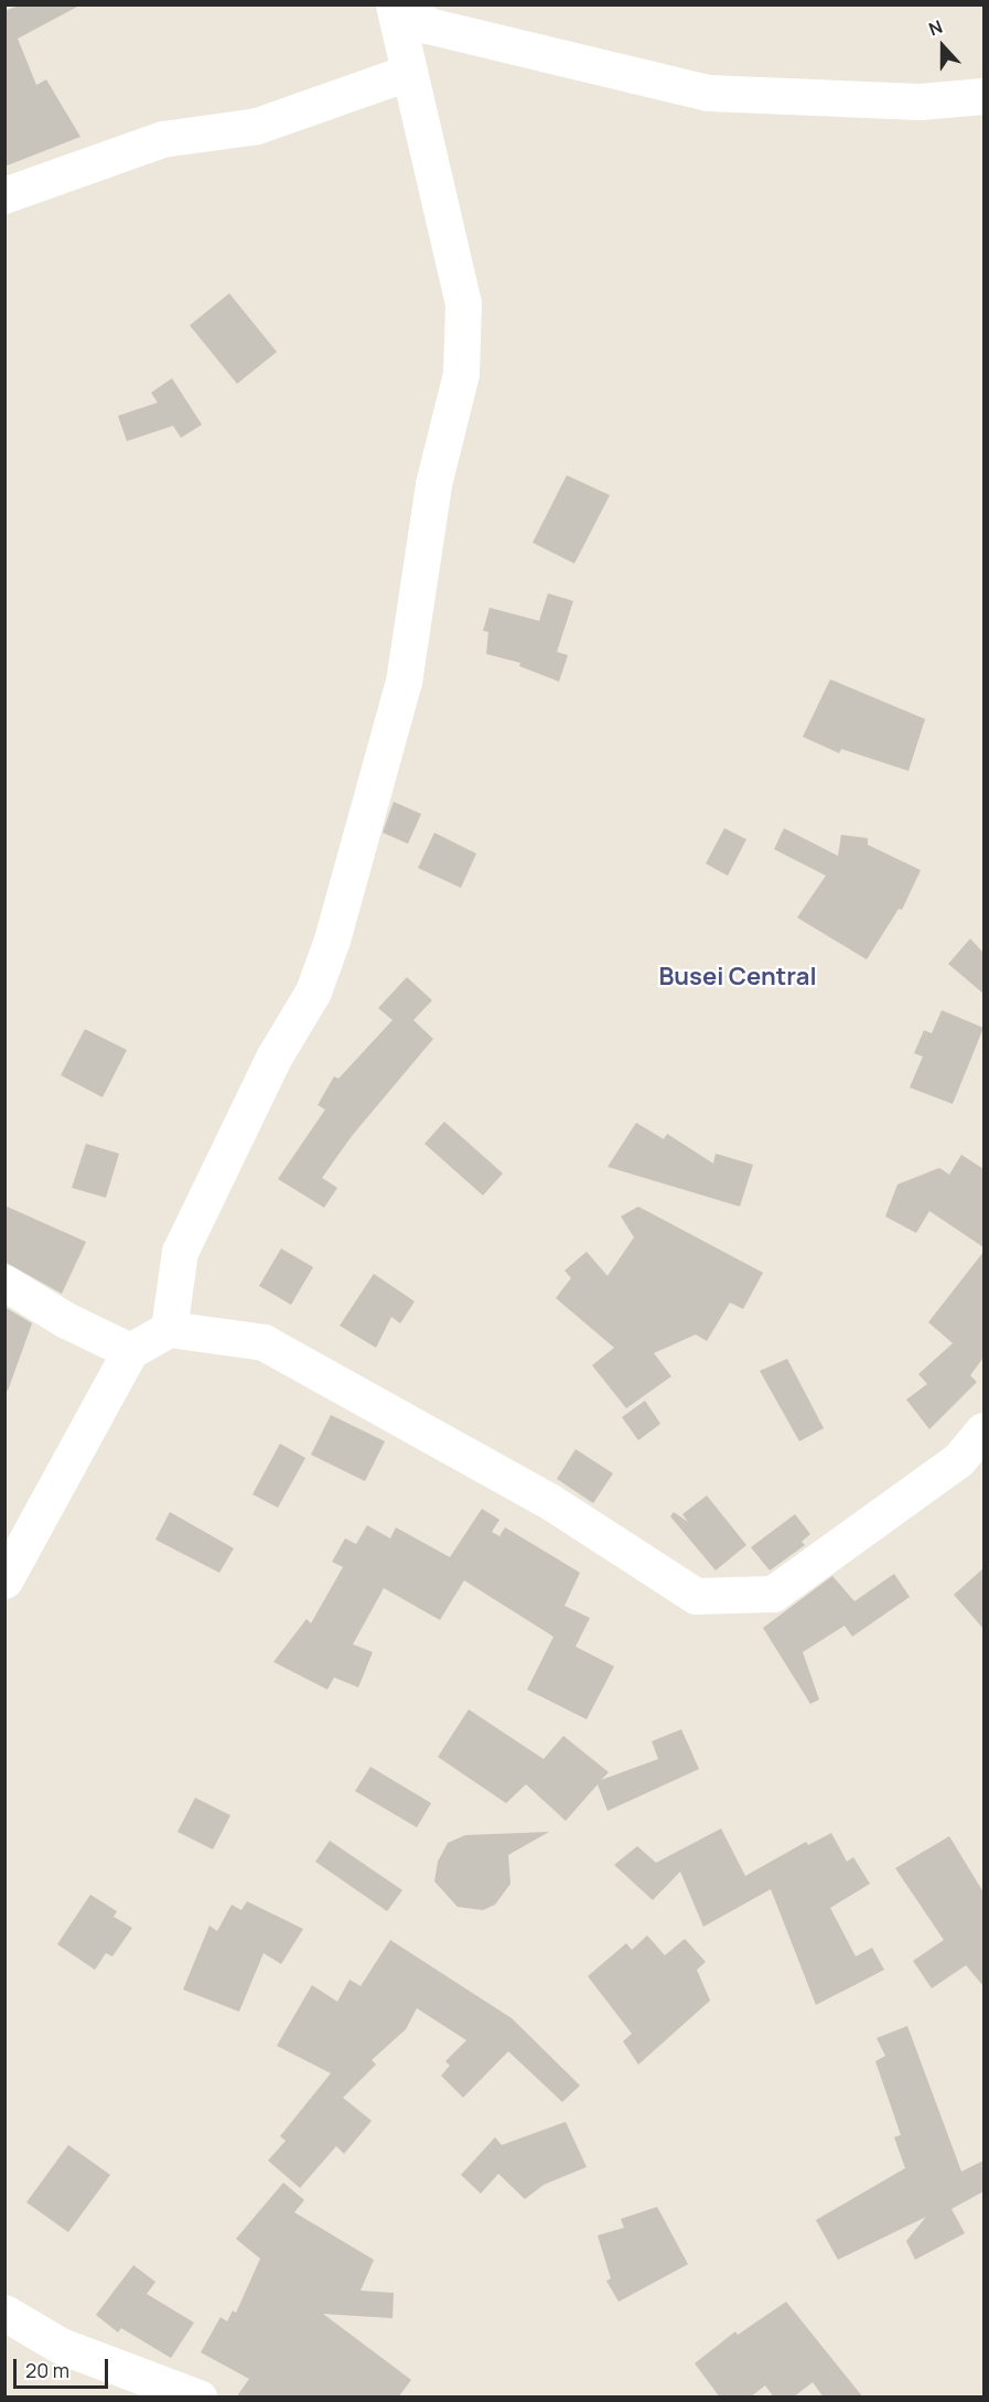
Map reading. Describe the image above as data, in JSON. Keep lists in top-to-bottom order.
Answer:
{
  "districts": ["Busei Central"],
  "scale_bar": "20 m",
  "north": "top"
}
